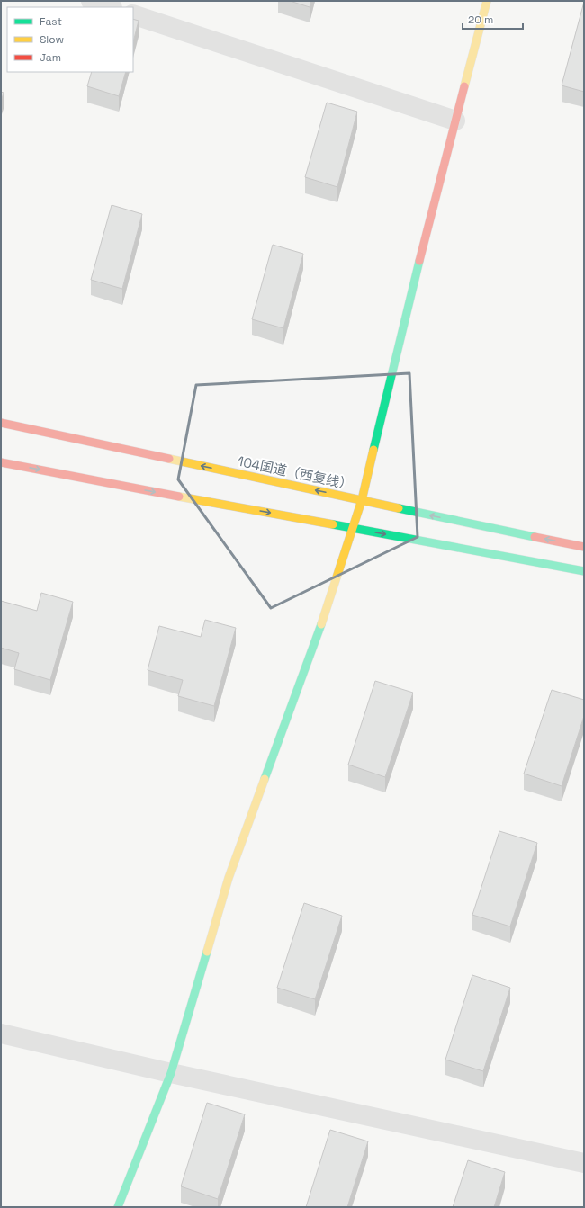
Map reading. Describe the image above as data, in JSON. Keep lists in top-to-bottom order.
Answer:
{
  "streets": {
    "main road": ["104国道（西复线）"]
  },
  "legend": ["Fast", "Slow", "Jam"],
  "scale_bar": "20 m"
}
